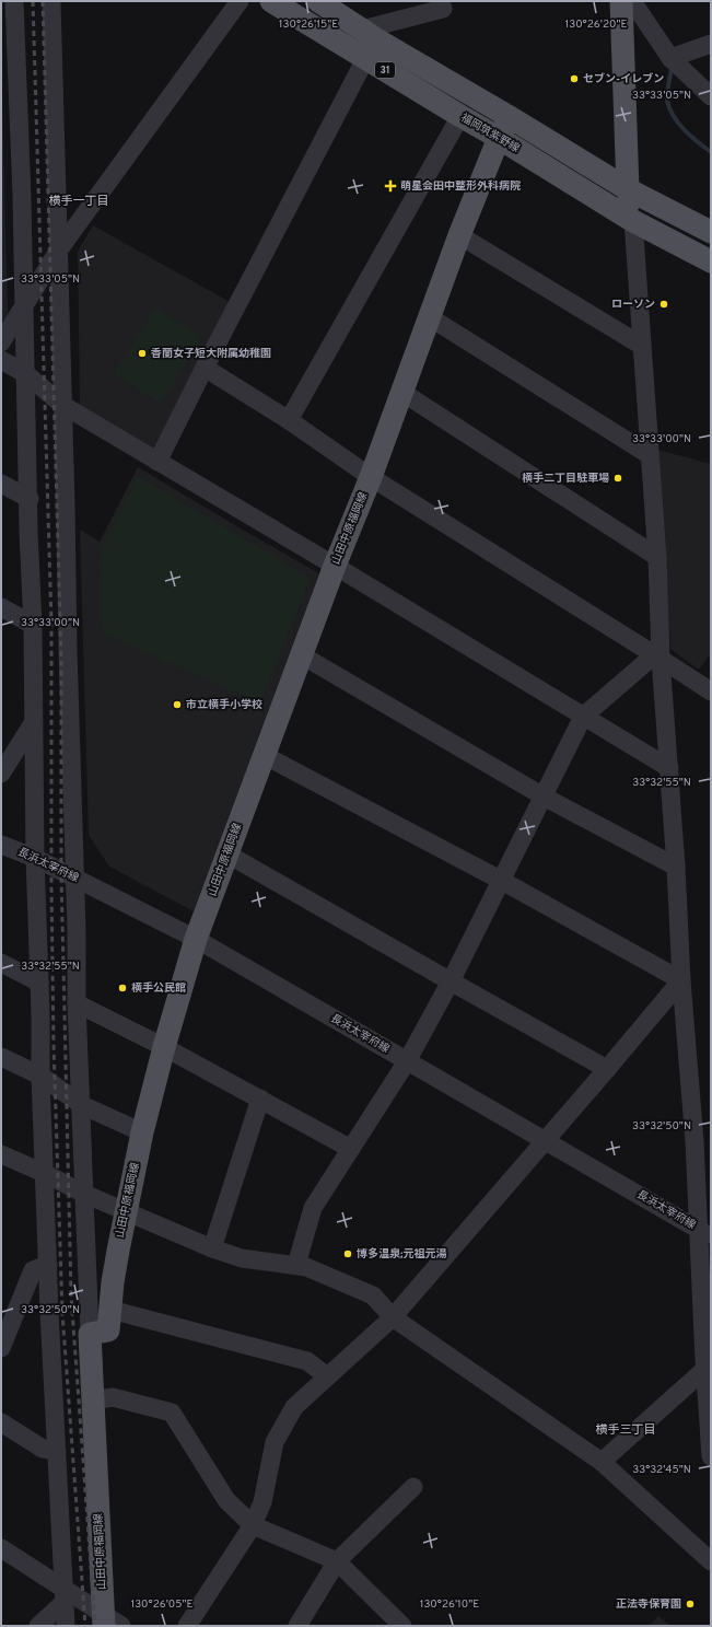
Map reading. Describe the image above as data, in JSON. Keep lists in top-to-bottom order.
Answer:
{
  "streets": {
    "main road": ["31", "福岡筑紫野線", "山田中原福岡線"],
    "street": ["長浜太宰府線"]
  },
  "crossings": [
    ["31", "山田中原福岡線"],
    ["福岡筑紫野線", "山田中原福岡線"],
    ["山田中原福岡線", "長浜太宰府線"]
  ],
  "districts": ["横手一丁目", "横手三丁目"],
  "places": {
    "other": [
      "セブン-イレブン",
      "ローソン",
      "香蘭女子短大附属幼稚園",
      "横手二丁目駐車場",
      "市立横手小学校",
      "横手公民館",
      "博多温泉;元祖元湯",
      "正法寺保育園"
    ],
    "health": ["萌星会田中整形外科病院"]
  },
  "coordinates": [
    "130°26'15\"E",
    "130°26'20\"E",
    "33°33'05\"N",
    "33°33'00\"N",
    "33°32'55\"N",
    "33°32'50\"N",
    "33°32'45\"N",
    "130°26'05\"E",
    "130°26'10\"E"
  ]
}
